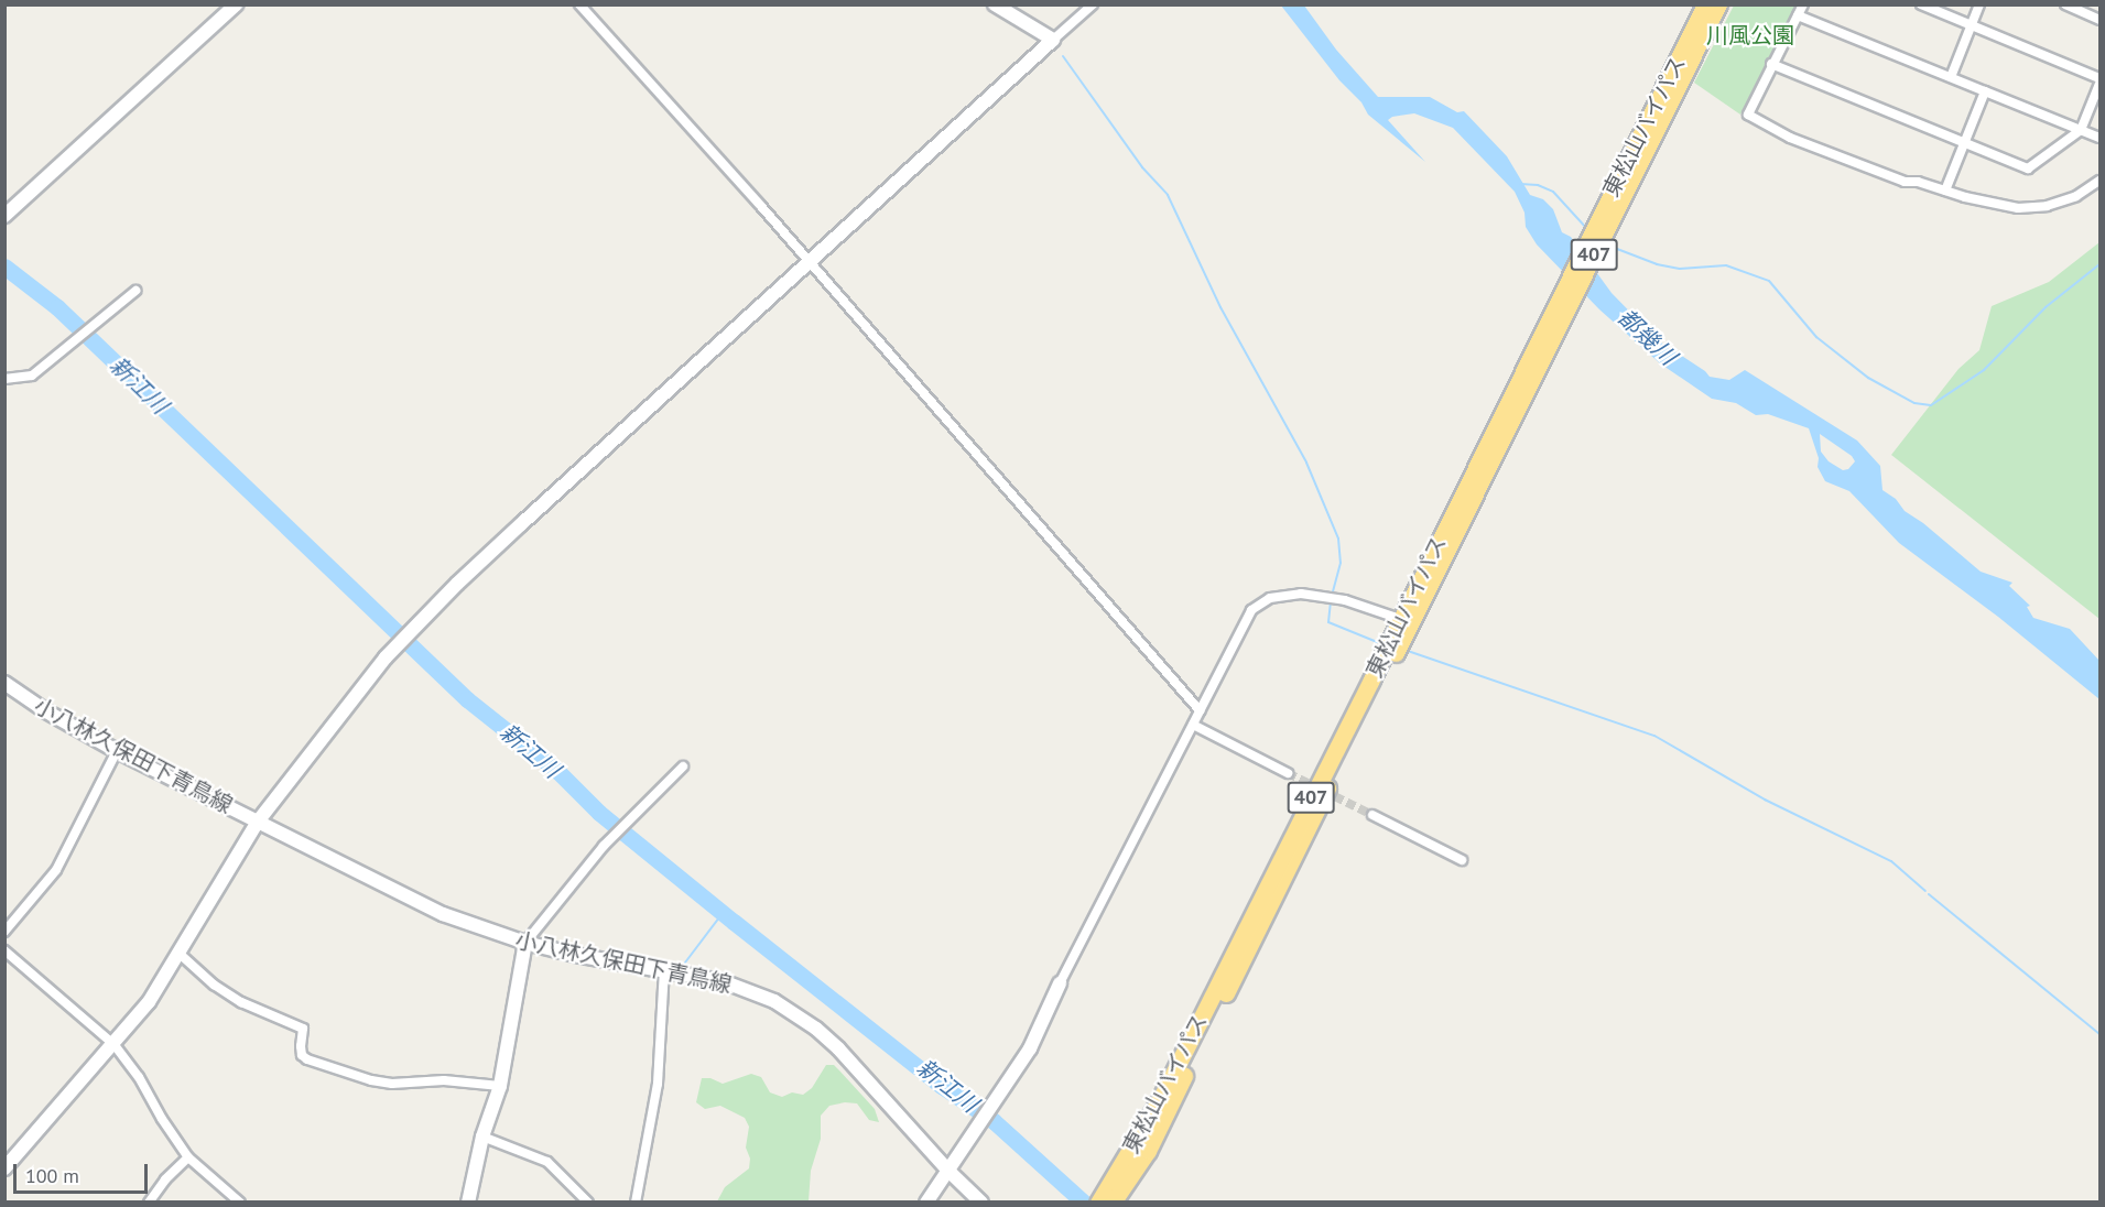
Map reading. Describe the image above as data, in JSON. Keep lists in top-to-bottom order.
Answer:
{
  "streets": {
    "highway": ["東松山バイパス", "407"],
    "street": ["小八林久保田下青鳥線"]
  },
  "water": ["都幾川", "新江川"],
  "parks": ["川風公園"],
  "scale_bar": "100 m"
}
